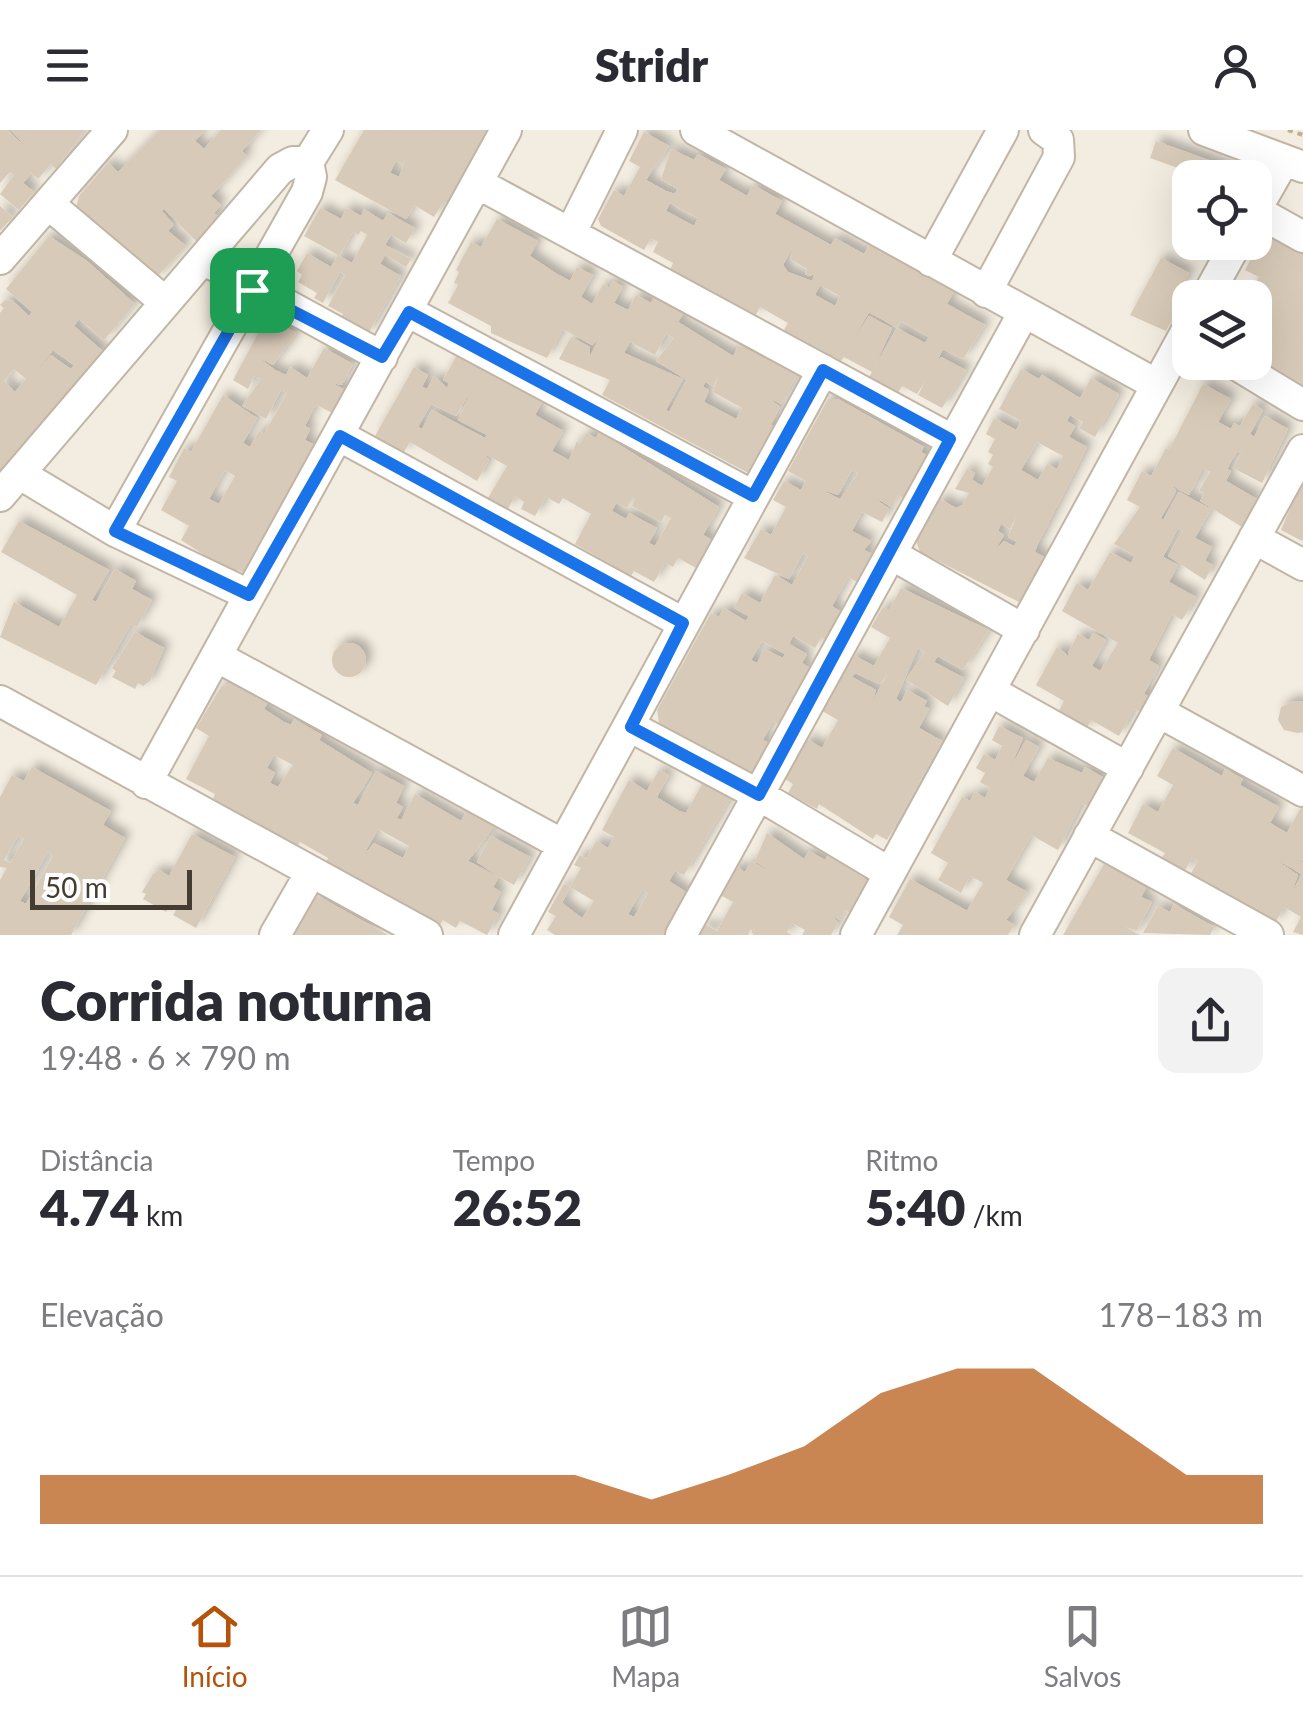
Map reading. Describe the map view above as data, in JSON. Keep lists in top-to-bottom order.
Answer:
{
  "scale_bar": "50 m",
  "page": {
    "header": "Stridr",
    "scale": "50 m",
    "heading": ["Corrida noturna", "19:48 · 6 × 790 m"],
    "stats": [
      ["Distância", "4.74 km"],
      ["Tempo", "26:52"],
      ["Ritmo", "5:40 /km"]
    ],
    "chart": ["Elevação", "178–183 m"],
    "tabs": ["Início", "Mapa", "Salvos"]
  }
}
